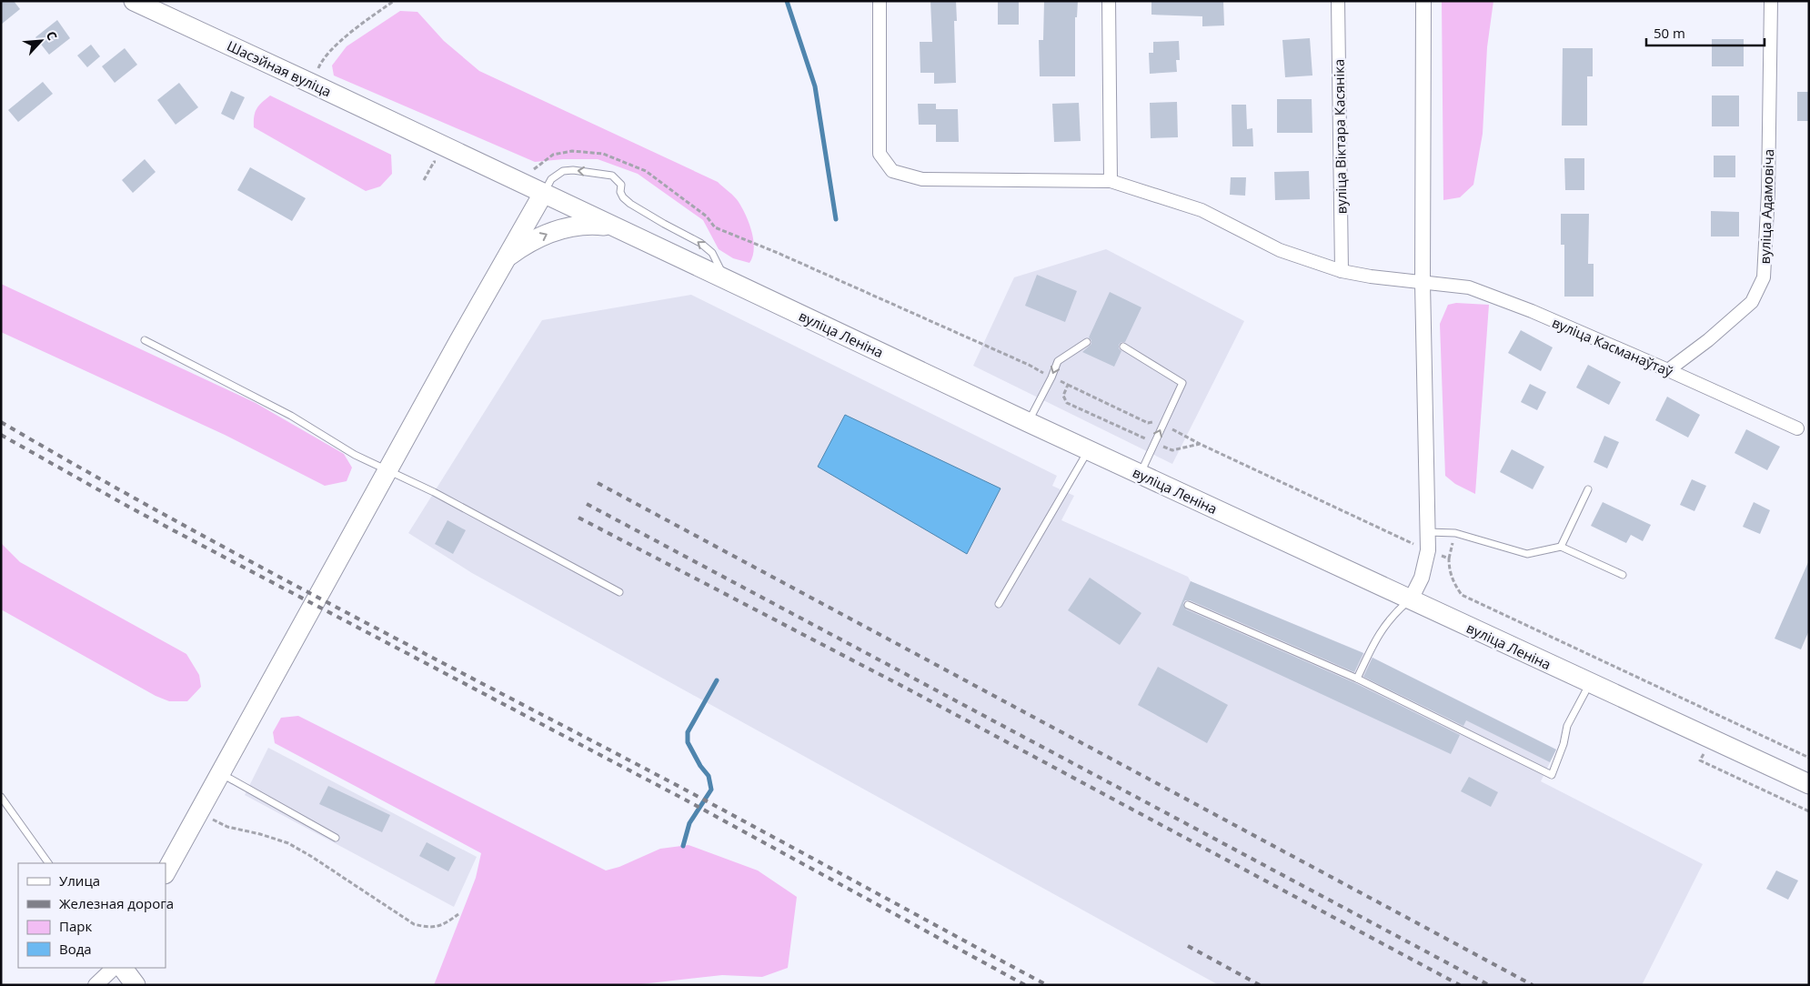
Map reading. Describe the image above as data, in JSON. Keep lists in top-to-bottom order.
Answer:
{
  "streets": {
    "main road": ["Шасэйная вуліца", "вуліца Леніна"],
    "street": ["вуліца Віктара Касяніка", "вуліца Адамовіча", "вуліца Касманаўтаў"]
  },
  "crossings": [
    ["Шасэйная вуліца", "вуліца Леніна"],
    ["вуліца Віктара Касяніка", "вуліца Касманаўтаў"],
    ["вуліца Адамовіча", "вуліца Касманаўтаў"]
  ],
  "legend": [
    "Улица",
    "Железная дорога",
    "Парк",
    "Вода"
  ],
  "scale_bar": "50 m",
  "north": "top right"
}
